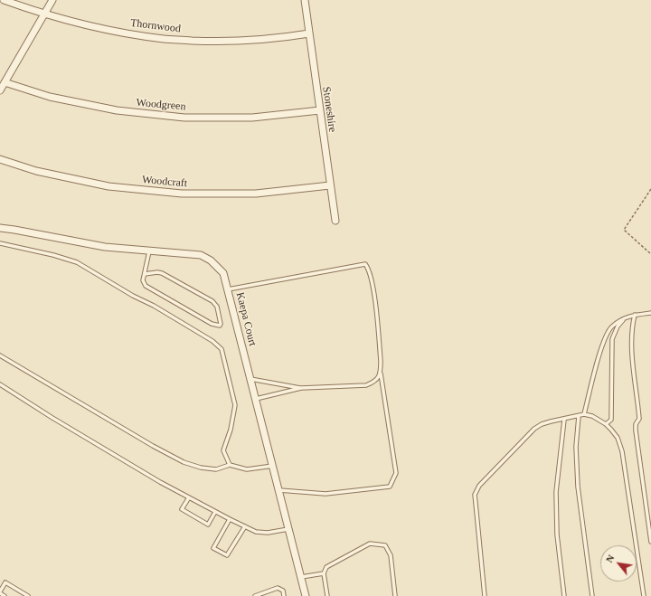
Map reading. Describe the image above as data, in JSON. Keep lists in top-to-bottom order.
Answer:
{
  "streets": {
    "street": [
      "Thornwood",
      "Woodgreen",
      "Stoneshire",
      "Woodcraft",
      "Kaepa Court"
    ]
  },
  "crossings": [
    ["Thornwood", "Stoneshire"],
    ["Woodgreen", "Stoneshire"],
    ["Stoneshire", "Woodcraft"]
  ],
  "north": "top left"
}
